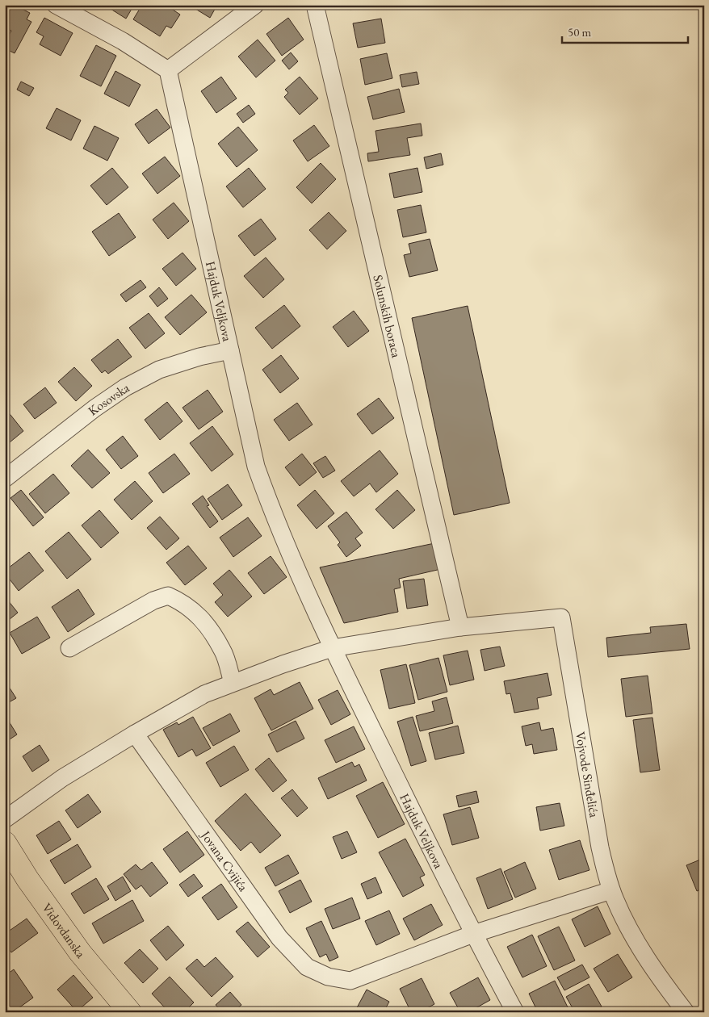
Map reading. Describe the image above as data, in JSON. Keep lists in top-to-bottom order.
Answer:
{
  "streets": {
    "main road": ["Vidovdanska"],
    "street": [
      "Hajduk Veljkova",
      "Solunskih boraca",
      "Kosovska",
      "Vojvode Sinđelića",
      "Jovana Cvijića"
    ]
  },
  "crossings": [
    ["Hajduk Veljkova", "Kosovska"],
    ["Hajduk Veljkova", "Jovana Cvijića"],
    ["Solunskih boraca", "Vojvode Sinđelića"],
    ["Vojvode Sinđelića", "Jovana Cvijića"]
  ],
  "scale_bar": "50 m"
}
